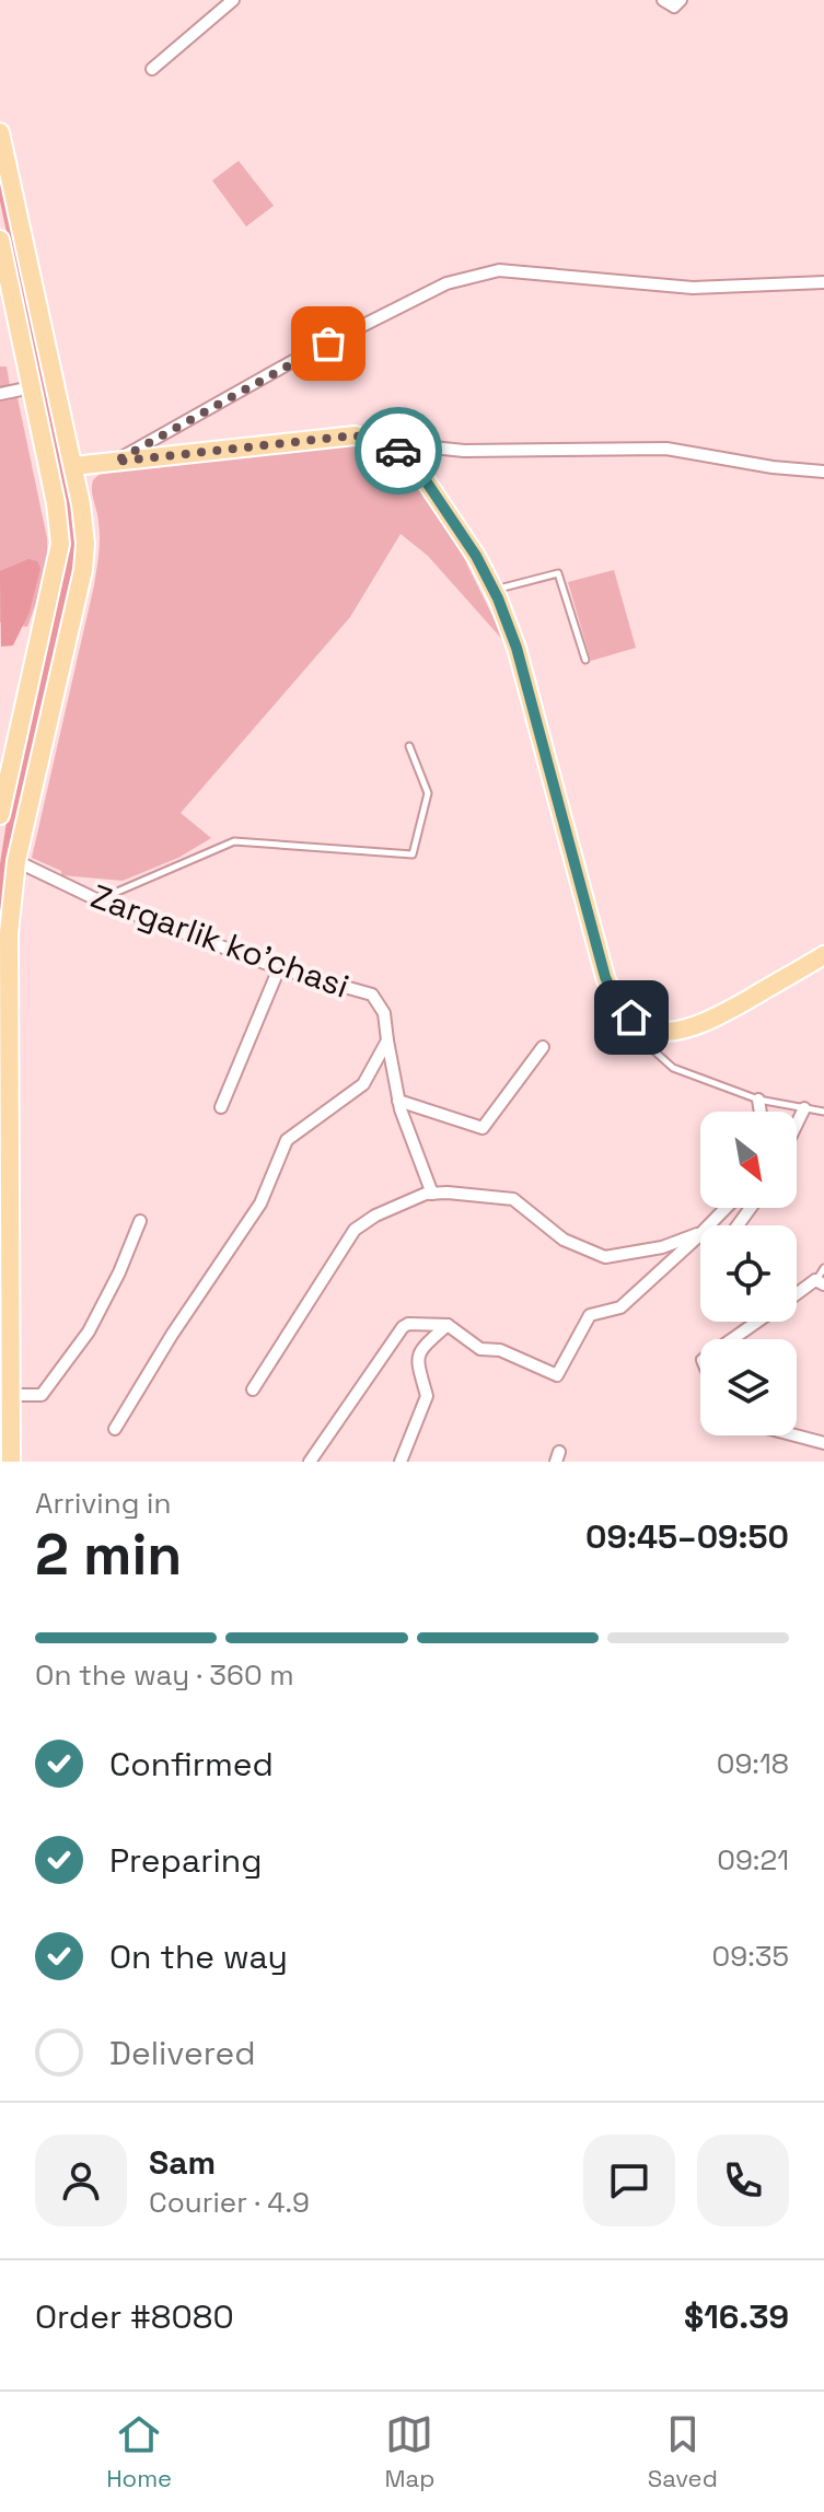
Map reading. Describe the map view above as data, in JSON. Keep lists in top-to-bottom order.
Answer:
{
  "streets": {
    "street": ["Zargarlik ko'chasi"]
  },
  "north": "bottom right",
  "page": {
    "heading": ["2 min", "Arriving in", "09:45–09:50"],
    "panel": [
      "Sam",
      "Courier · 4.9",
      "Order #8080",
      "$16.39"
    ],
    "bar": "On the way · 360 m",
    "list": [
      ["Confirmed", "09:18"],
      ["Preparing", "09:21"],
      ["On the way", "09:35"],
      "Delivered"
    ],
    "tabs": ["Home", "Map", "Saved"]
  }
}
